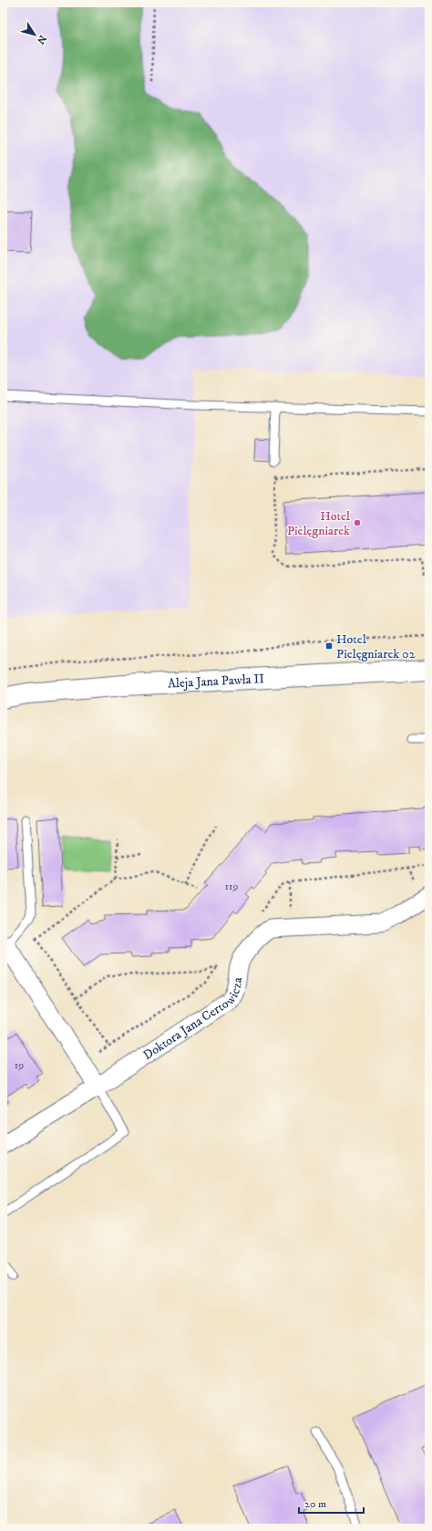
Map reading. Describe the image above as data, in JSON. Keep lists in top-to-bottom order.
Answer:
{
  "streets": {
    "street": ["Aleja Jana Pawła II", "Doktora Jana Certowicza"]
  },
  "places": {
    "other": ["Hotel Pielęgniarek"],
    "transit": ["Hotel Pielęgniarek 02"]
  },
  "house_numbers": ["119", "19"],
  "scale_bar": "20 m",
  "north": "bottom right"
}
